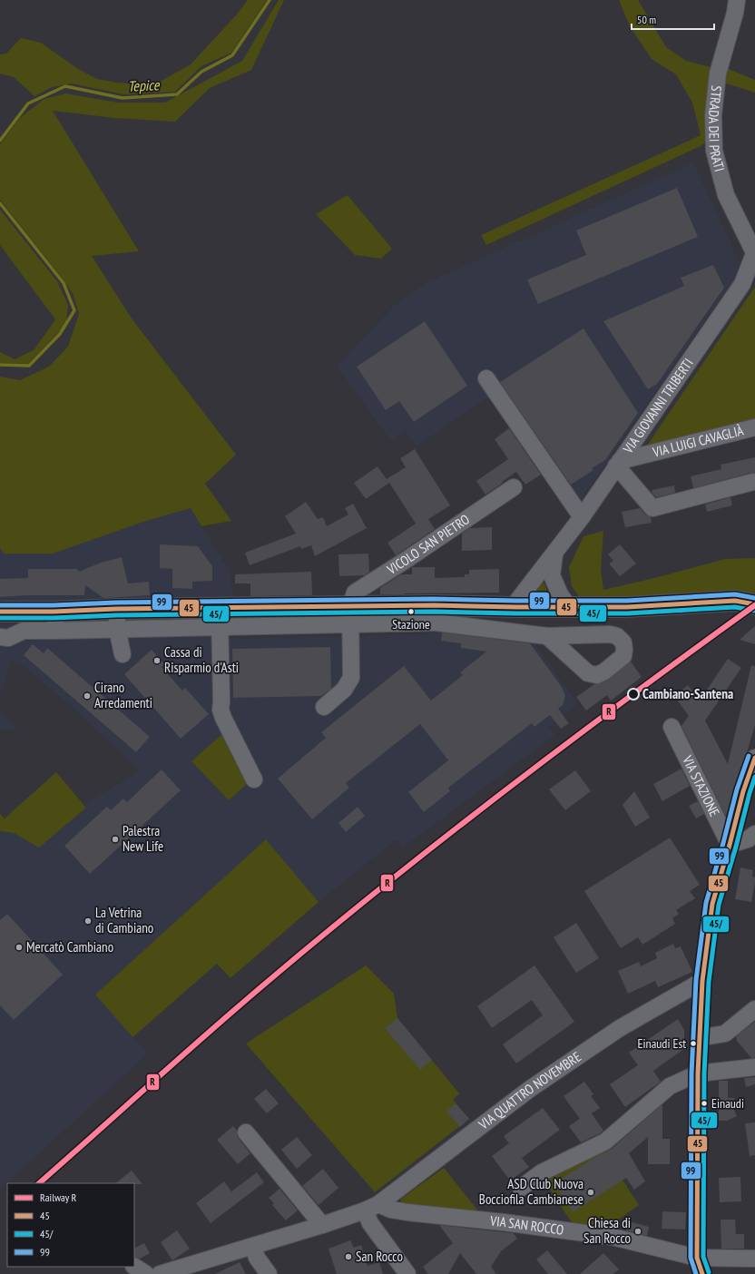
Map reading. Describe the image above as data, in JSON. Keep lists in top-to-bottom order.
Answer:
{
  "streets": {
    "street": [
      "STRADA DEI PRATI",
      "VIA GIOVANNI TRIBERTI",
      "VIA LUIGI CAVAGLIÀ",
      "VICOLO SAN PIETRO",
      "VIA STAZIONE",
      "VIA QUATTRO NOVEMBRE",
      "VIA SAN ROCCO"
    ]
  },
  "crossings": [
    ["STRADA DEI PRATI", "VIA GIOVANNI TRIBERTI"],
    ["VIA GIOVANNI TRIBERTI", "VIA LUIGI CAVAGLIÀ"],
    ["VIA QUATTRO NOVEMBRE", "VIA SAN ROCCO"]
  ],
  "water": ["Tepice"],
  "places": [
    "Stazione",
    "Cassa di Risparmio d'Asti",
    "Cambiano-Santena",
    "Cirano Arredamenti",
    "Palestra New Life",
    "La Vetrina di Cambiano",
    "Mercatò Cambiano",
    "Einaudi Est",
    "Einaudi",
    "ASD Club Nuova Bocciofila Cambianese",
    "Chiesa di San Rocco",
    "San Rocco"
  ],
  "lines": [
    "transit line 99",
    "transit line 45",
    "rail line R",
    "transit line 45/"
  ],
  "legend": [
    "Railway R",
    "45",
    "45/",
    "99"
  ],
  "scale_bar": "50 m"
}
